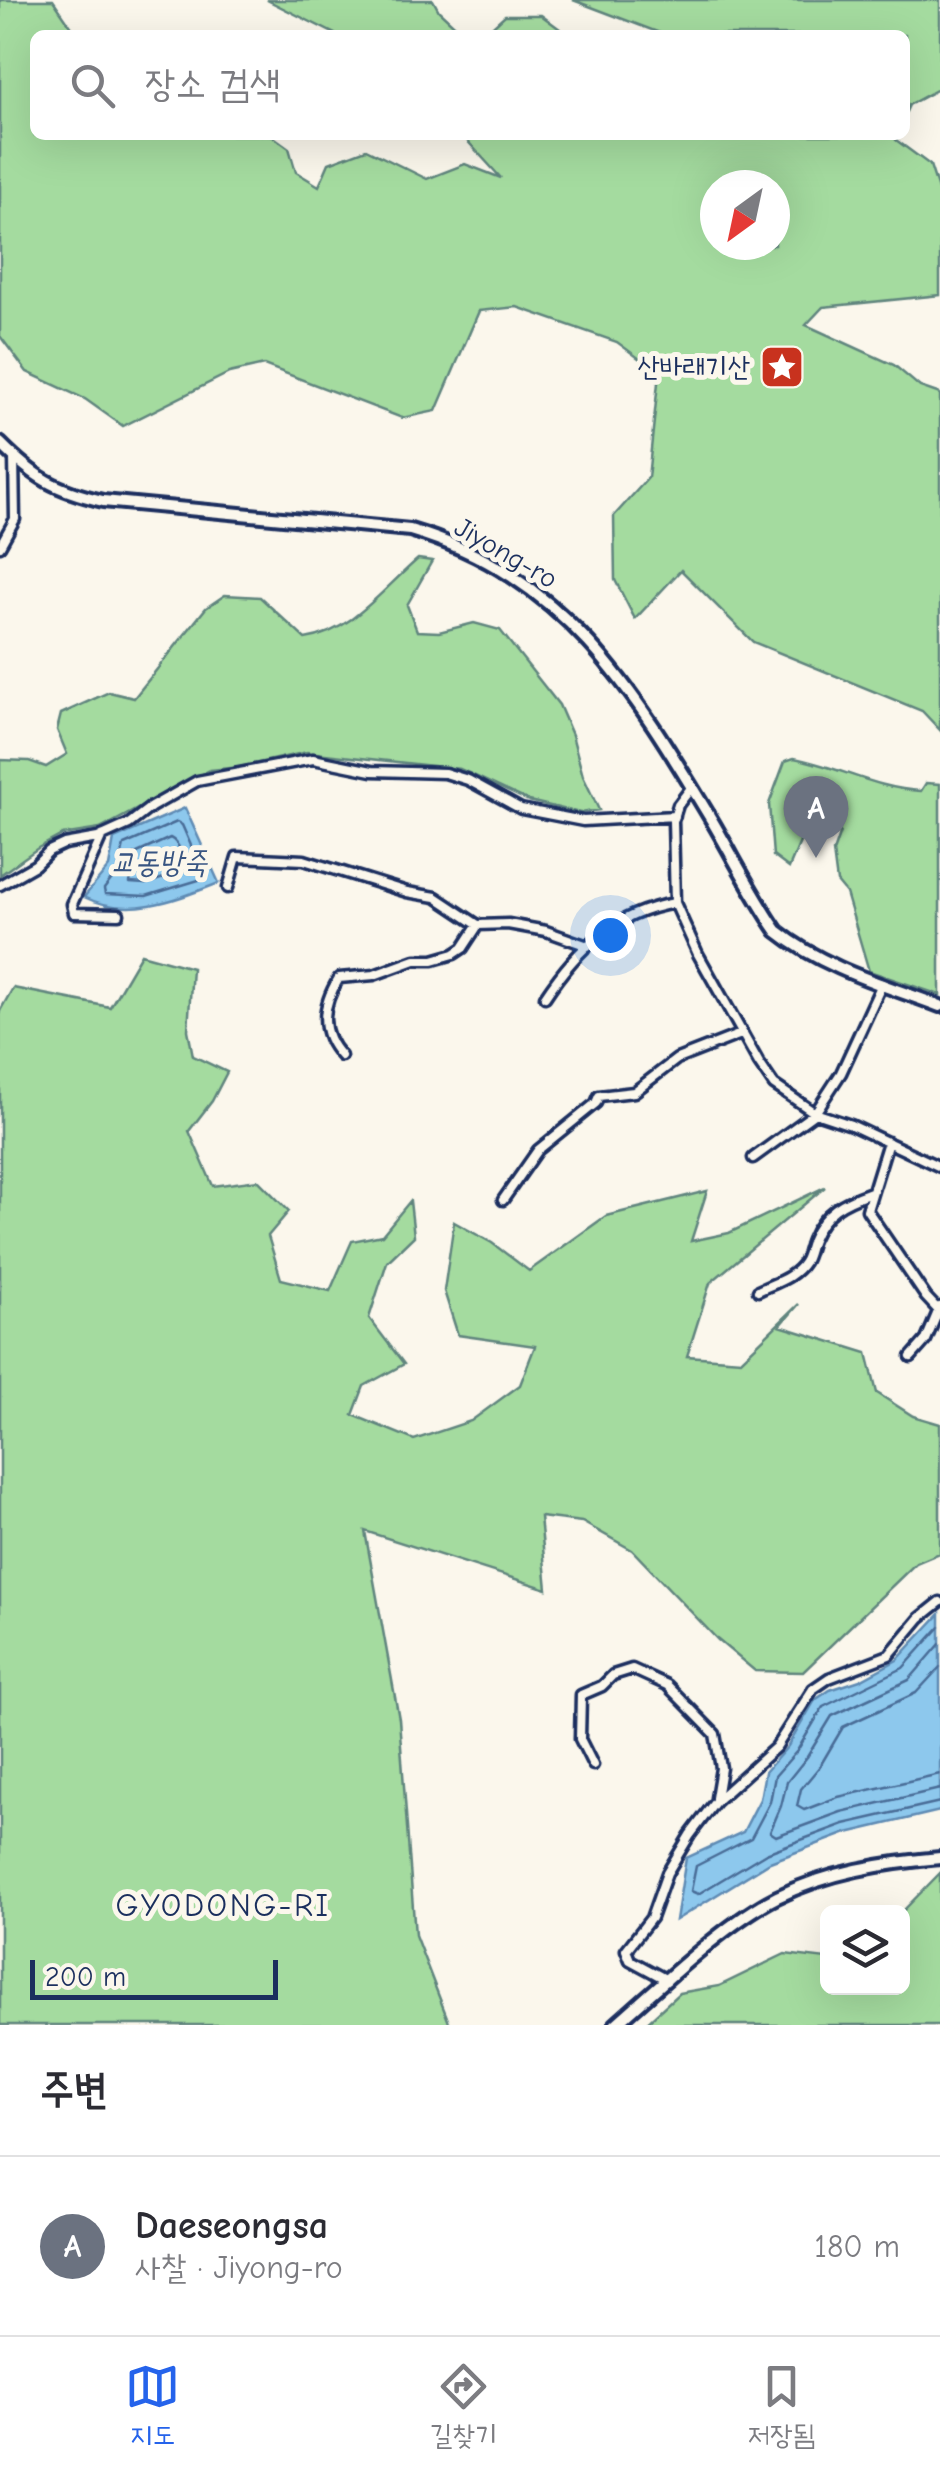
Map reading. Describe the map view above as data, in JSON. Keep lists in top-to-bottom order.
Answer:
{
  "streets": {
    "street": ["Jiyong-ro"]
  },
  "districts": ["GYODONG-RI"],
  "water": ["교동방죽"],
  "places": {
    "place": ["산바래기산"]
  },
  "scale_bar": "200 m",
  "north": "bottom left",
  "page": {
    "search": "장소 검색",
    "pins": "A",
    "scale": "200 m",
    "heading": "주변",
    "list": [
      {
        "mark": "A",
        "name": "Daeseongsa",
        "note": "사찰 · Jiyong-ro",
        "value": "180 m"
      }
    ],
    "nav": ["지도", "길찾기", "저장됨"]
  }
}
